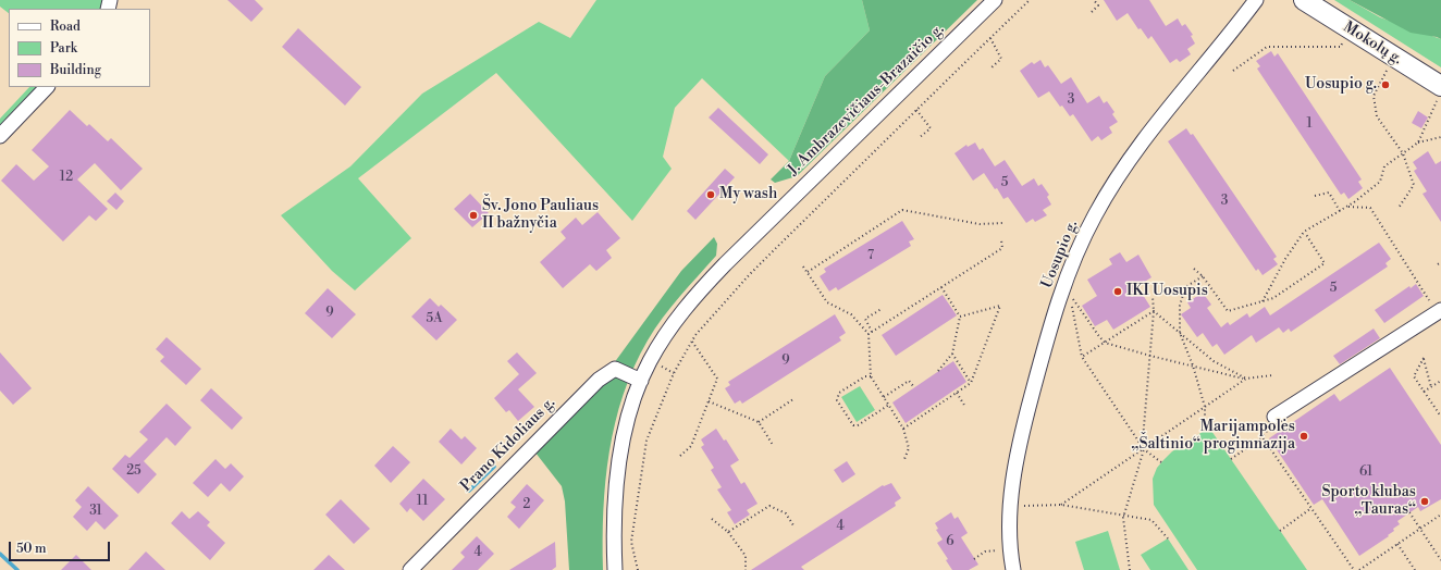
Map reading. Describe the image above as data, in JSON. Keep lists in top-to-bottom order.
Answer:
{
  "streets": {
    "main road": ["Mokolų g."],
    "street": ["J. Ambrazevičiaus-Brazaičio g.", "Uosupio g.", "Prano Kidoliaus g."]
  },
  "crossings": [
    ["J. Ambrazevičiaus-Brazaičio g.", "Prano Kidoliaus g."]
  ],
  "places": [
    "Uosupio g.",
    "My wash",
    "Šv. Jono Pauliaus II bažnyčia",
    "IKI Uosupis",
    "Marijampolės „Šaltinio“ progimnazija",
    "Sporto klubas „Tauras“"
  ],
  "house_numbers": [
    "3",
    "1",
    "12",
    "5",
    "3",
    "7",
    "5",
    "9",
    "5A",
    "9",
    "25",
    "61",
    "11",
    "2",
    "31",
    "4",
    "6",
    "4"
  ],
  "legend": ["Road", "Park", "Building"],
  "scale_bar": "50 m"
}
